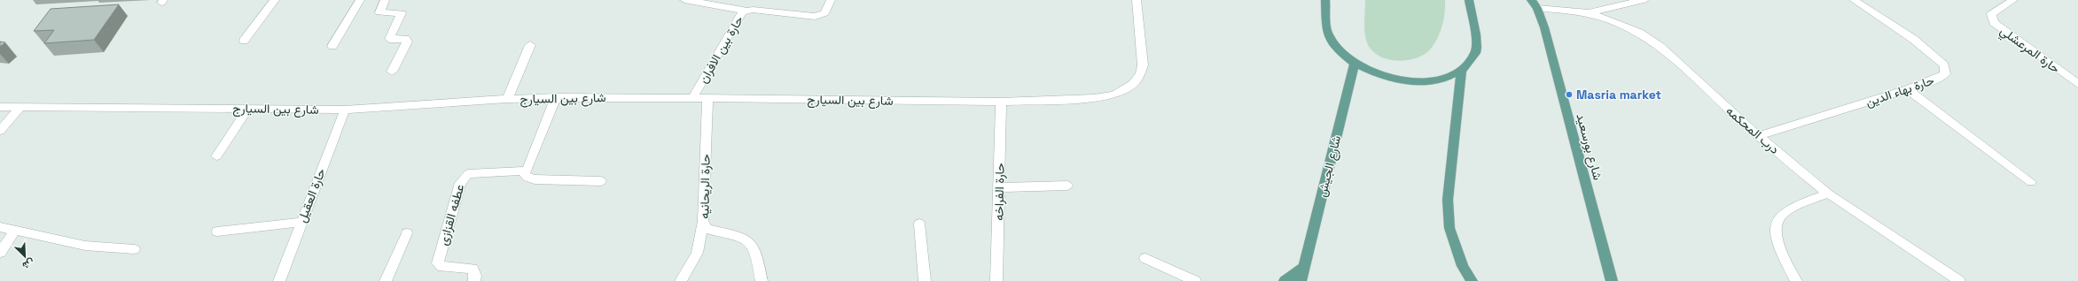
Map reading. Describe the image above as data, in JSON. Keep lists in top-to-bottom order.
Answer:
{
  "streets": {
    "main road": ["شارع بورسعيد", "شارع الجيش"],
    "street": [
      "حارة بين الافران",
      "حارة المرعشلي",
      "حارة بهاء الدين",
      "شارع بين السيارج",
      "درب المحكمه",
      "حارة الريحانيه",
      "حارة الفراخه",
      "حارة العقيل",
      "عطفه القزازى"
    ]
  },
  "crossings": [
    ["حارة بين الافران", "شارع بين السيارج"],
    ["حارة بهاء الدين", "درب المحكمه"],
    ["شارع بين السيارج", "حارة الريحانيه"],
    ["شارع بين السيارج", "حارة الفراخه"],
    ["شارع بين السيارج", "حارة العقيل"],
    ["درب المحكمه", "شارع بورسعيد"]
  ],
  "places": ["Masria market"],
  "north": "bottom right"
}
